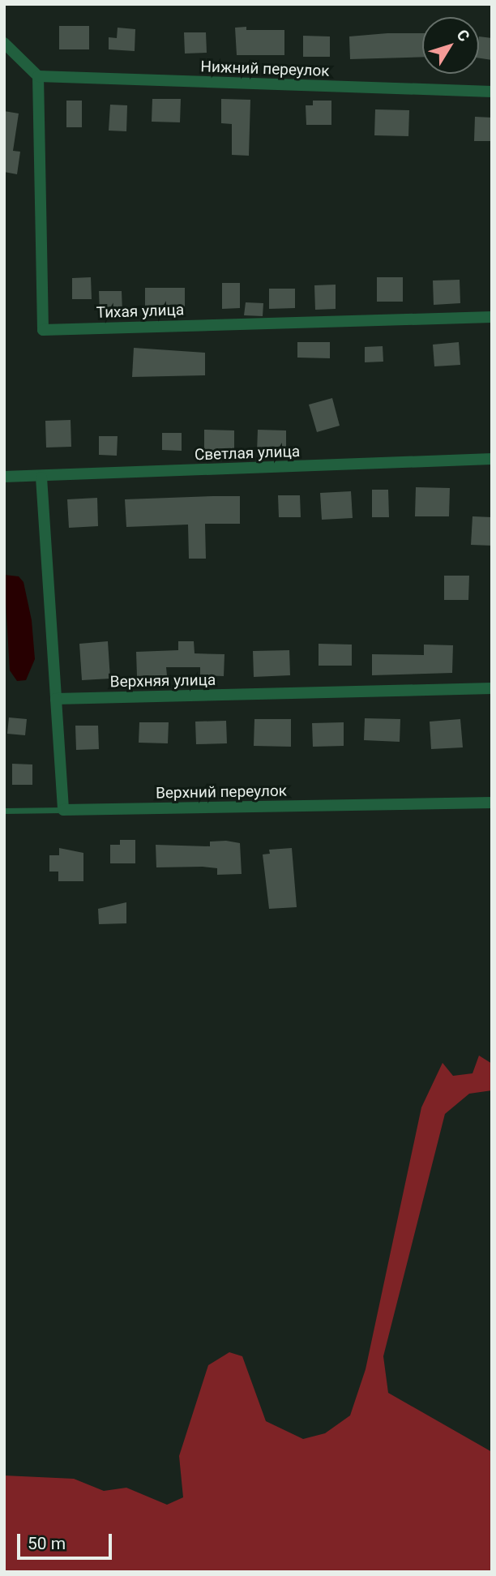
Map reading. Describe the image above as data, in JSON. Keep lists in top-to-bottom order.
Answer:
{
  "streets": {
    "street": [
      "Нижний переулок",
      "Тихая улица",
      "Светлая улица",
      "Верхняя улица",
      "Верхний переулок"
    ]
  },
  "crossings": [
    ["Нижний переулок", "Тихая улица"]
  ],
  "scale_bar": "50 m",
  "north": "top right"
}
